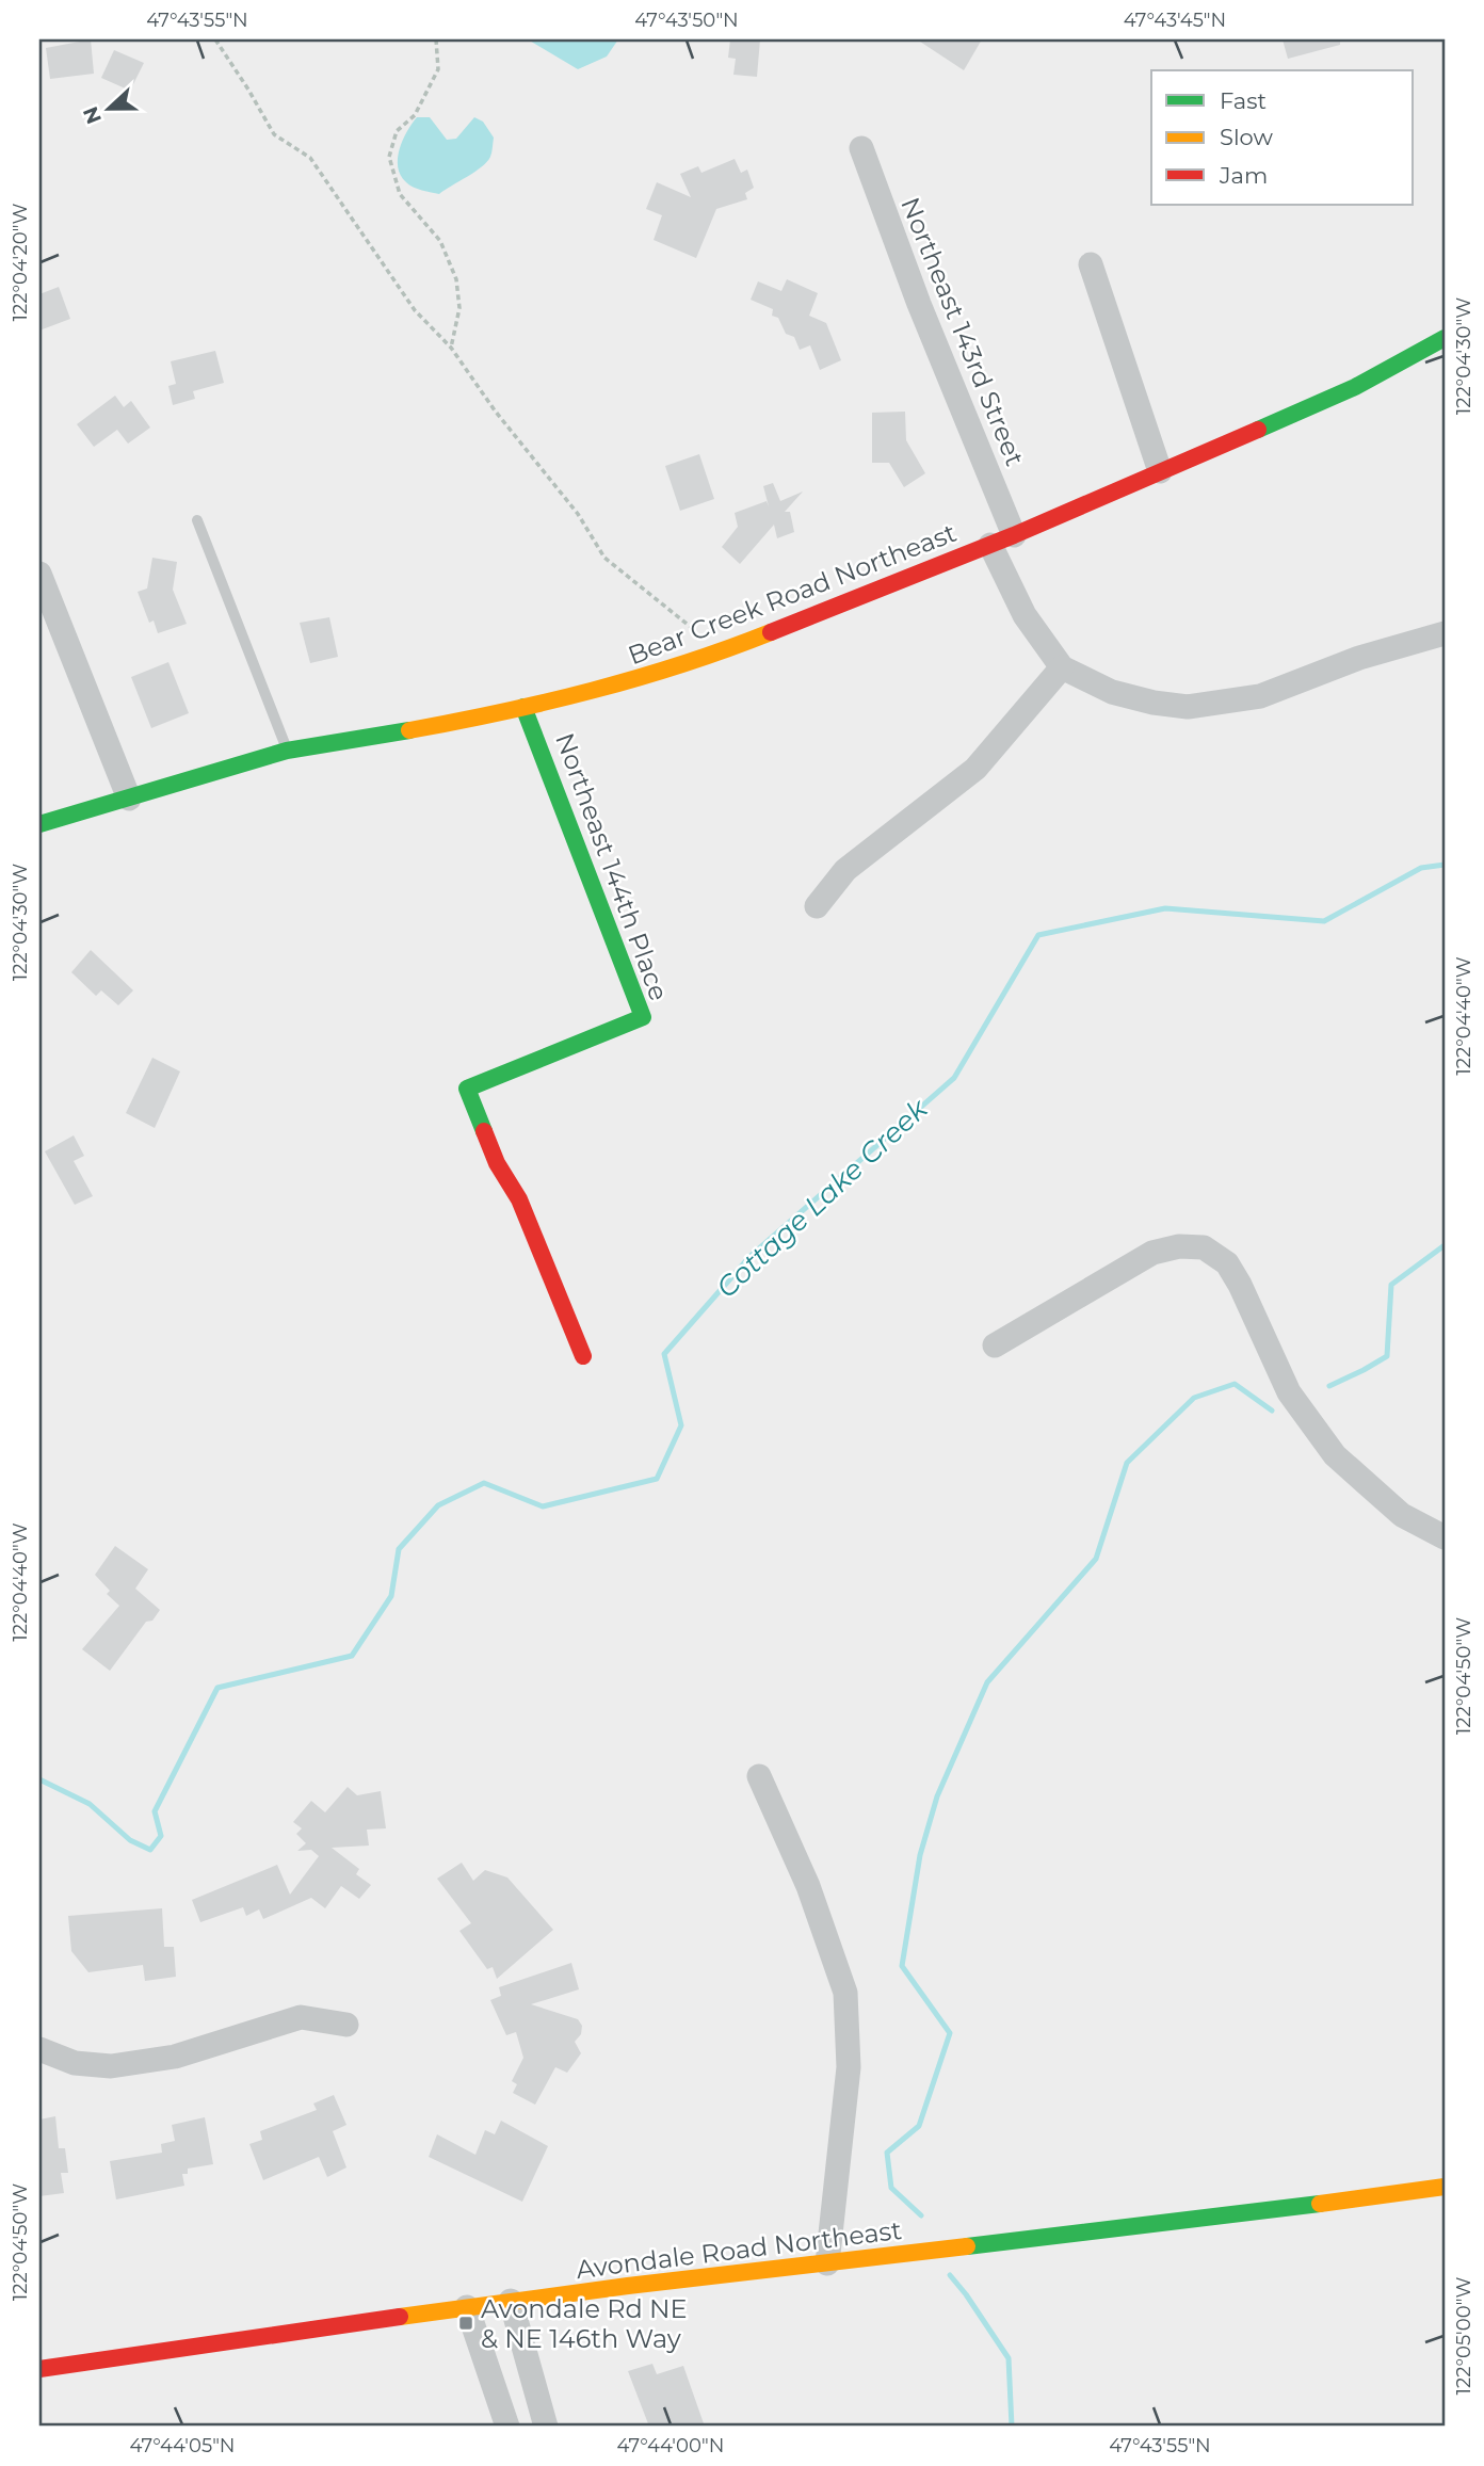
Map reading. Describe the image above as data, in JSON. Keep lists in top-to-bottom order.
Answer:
{
  "streets": {
    "street": [
      "Northeast 143rd Street",
      "Bear Creek Road Northeast",
      "Northeast 144th Place",
      "Avondale Road Northeast"
    ]
  },
  "crossings": [
    ["Northeast 143rd Street", "Bear Creek Road Northeast"],
    ["Bear Creek Road Northeast", "Northeast 144th Place"]
  ],
  "water": ["Cottage Lake Creek"],
  "places": {
    "transit": ["Avondale Rd NE & NE 146th Way"]
  },
  "legend": ["Fast", "Slow", "Jam"],
  "north": "left",
  "coordinates": [
    "47°43'55\"N",
    "47°43'50\"N",
    "47°43'45\"N",
    "122°04'20\"W",
    "122°04'30\"W",
    "122°04'40\"W",
    "122°04'50\"W",
    "122°05'00\"W",
    "47°44'05\"N",
    "47°44'00\"N"
  ]
}
